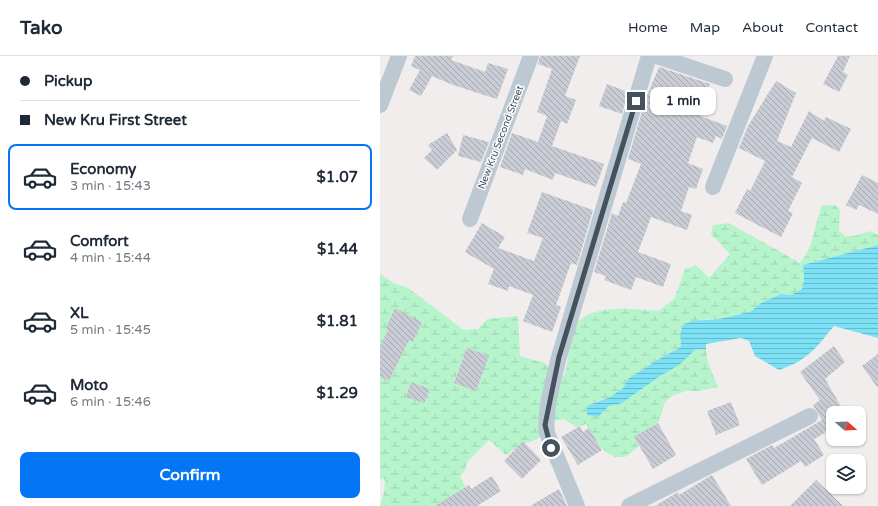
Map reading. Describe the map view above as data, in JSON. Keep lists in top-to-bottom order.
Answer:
{
  "streets": {
    "street": ["New Kru Second Street"]
  },
  "north": "right",
  "page": {
    "header": "Tako",
    "nav": [
      "Home",
      "Map",
      "About",
      "Contact"
    ],
    "banner": ["Pickup", "New Kru First Street"],
    "bubble": "1 min",
    "list": [
      {
        "name": "Economy",
        "note": "3 min · 15:43",
        "value": "$1.07"
      },
      {
        "name": "Comfort",
        "note": "4 min · 15:44",
        "value": "$1.44"
      },
      {
        "name": "XL",
        "note": "5 min · 15:45",
        "value": "$1.81"
      },
      {
        "name": "Moto",
        "note": "6 min · 15:46",
        "value": "$1.29"
      }
    ],
    "buttons": "Confirm"
  }
}
